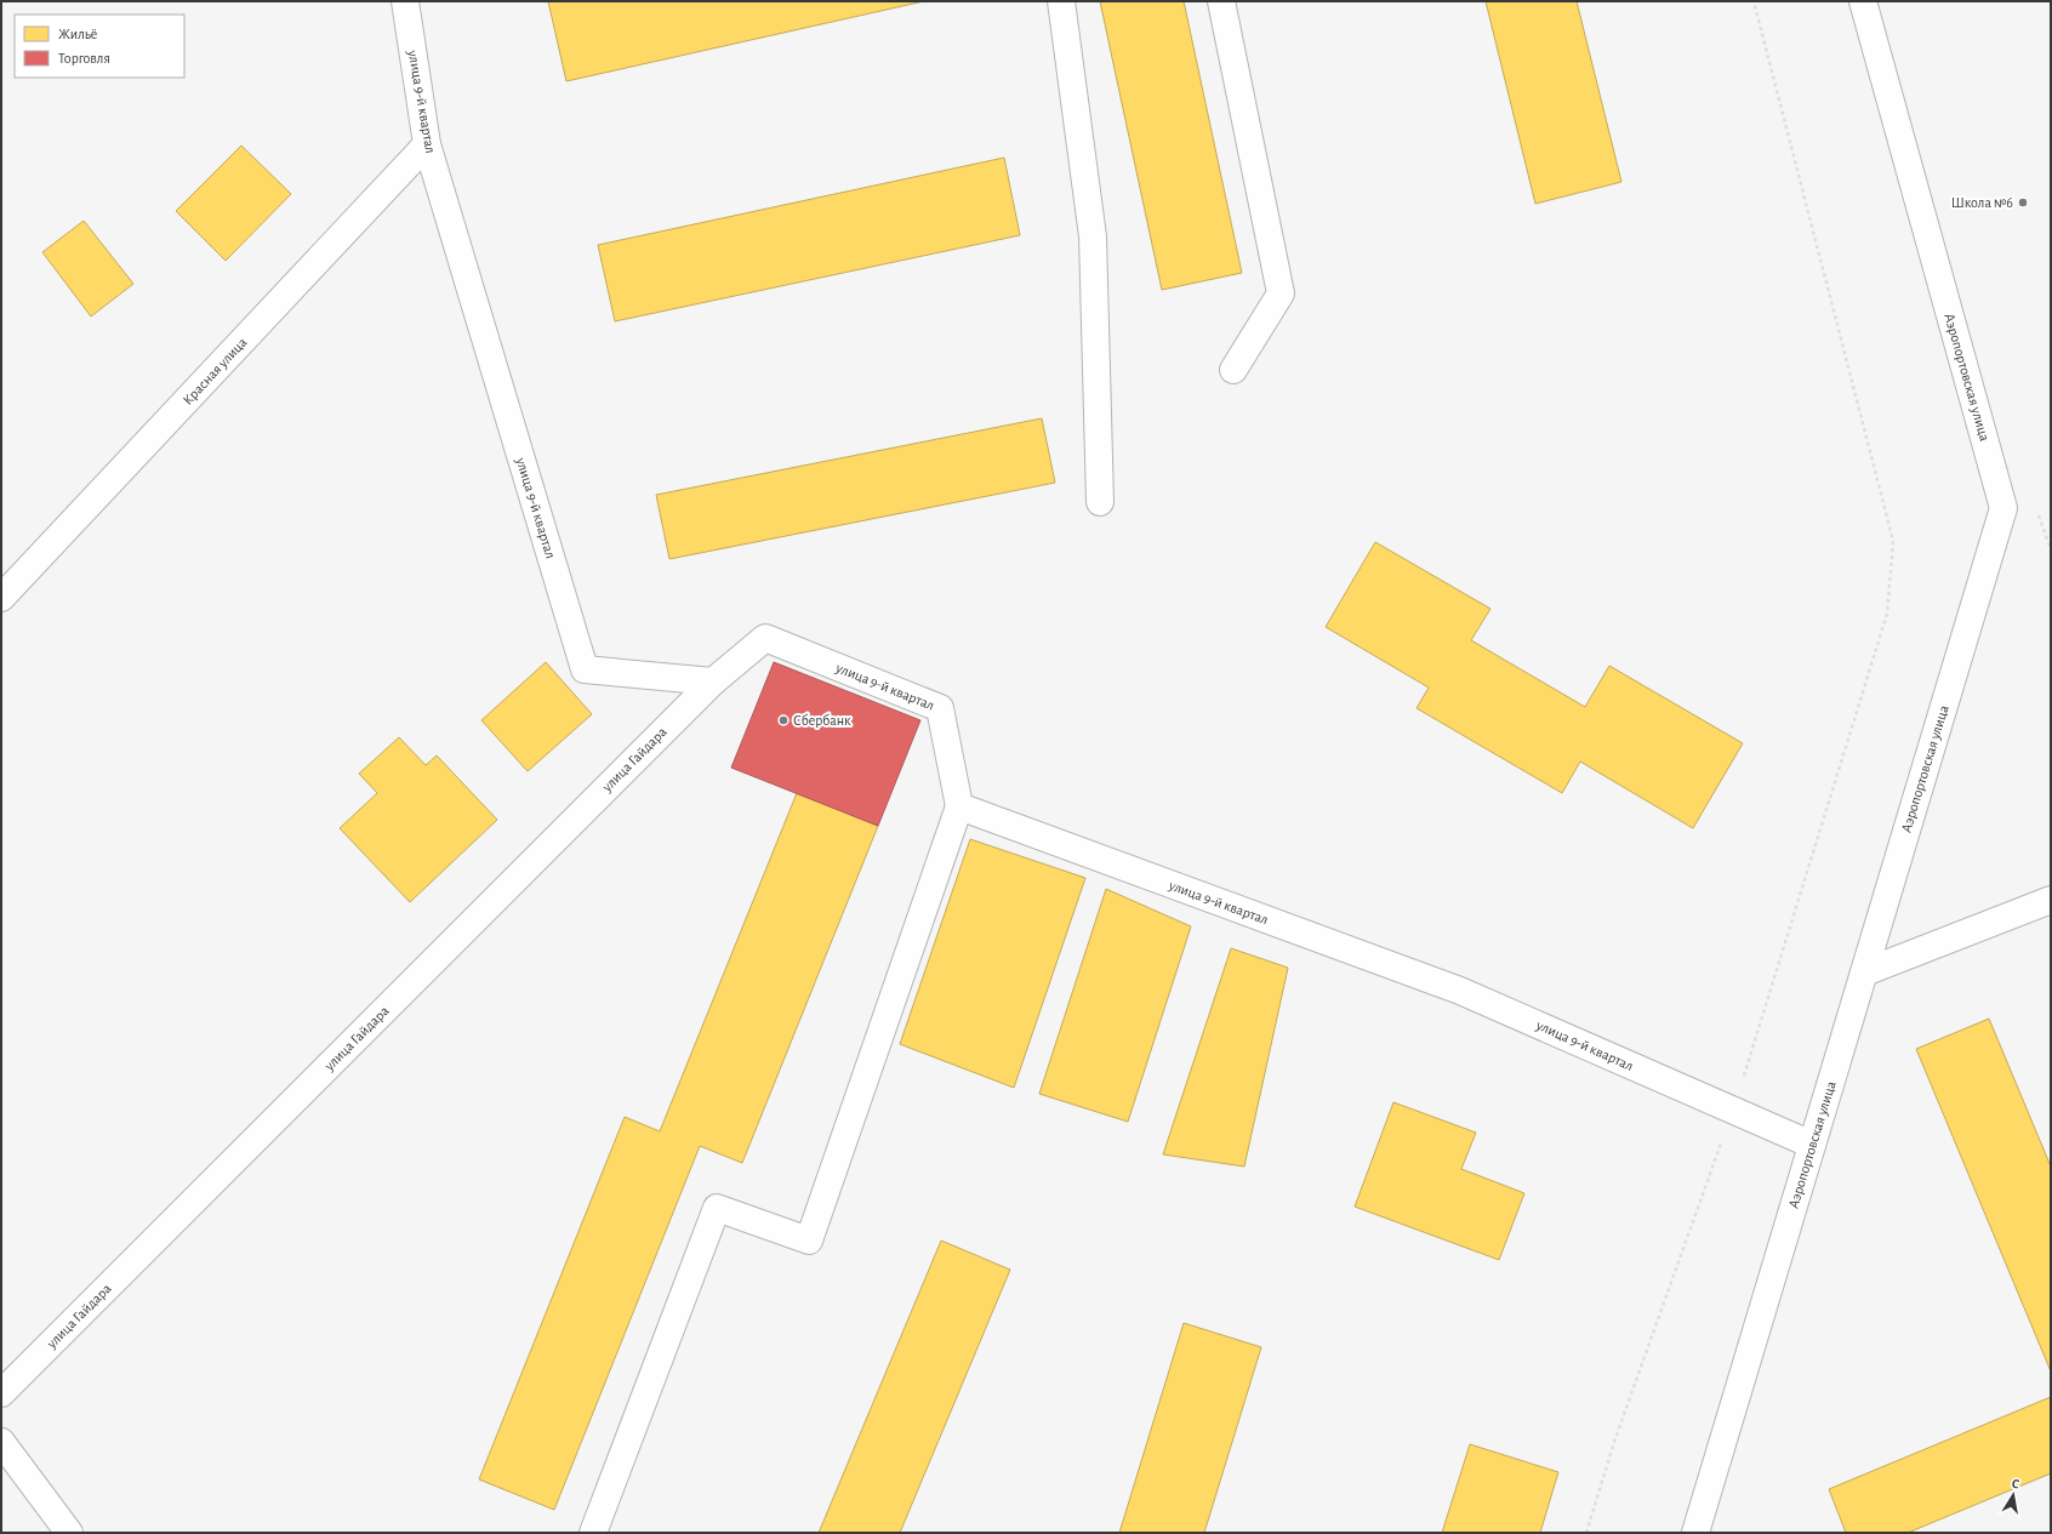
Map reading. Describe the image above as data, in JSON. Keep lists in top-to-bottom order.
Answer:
{
  "streets": {
    "street": [
      "улица 9-й квартал",
      "Красная улица",
      "Аэропортовская улица",
      "улица Гайдара"
    ]
  },
  "crossings": [
    ["улица 9-й квартал", "Красная улица"],
    ["улица 9-й квартал", "Аэропортовская улица"],
    ["улица 9-й квартал", "улица Гайдара"]
  ],
  "places": ["Школа №6", "Сбербанк"],
  "legend": ["Жильё", "Торговля"],
  "north": "top"
}
